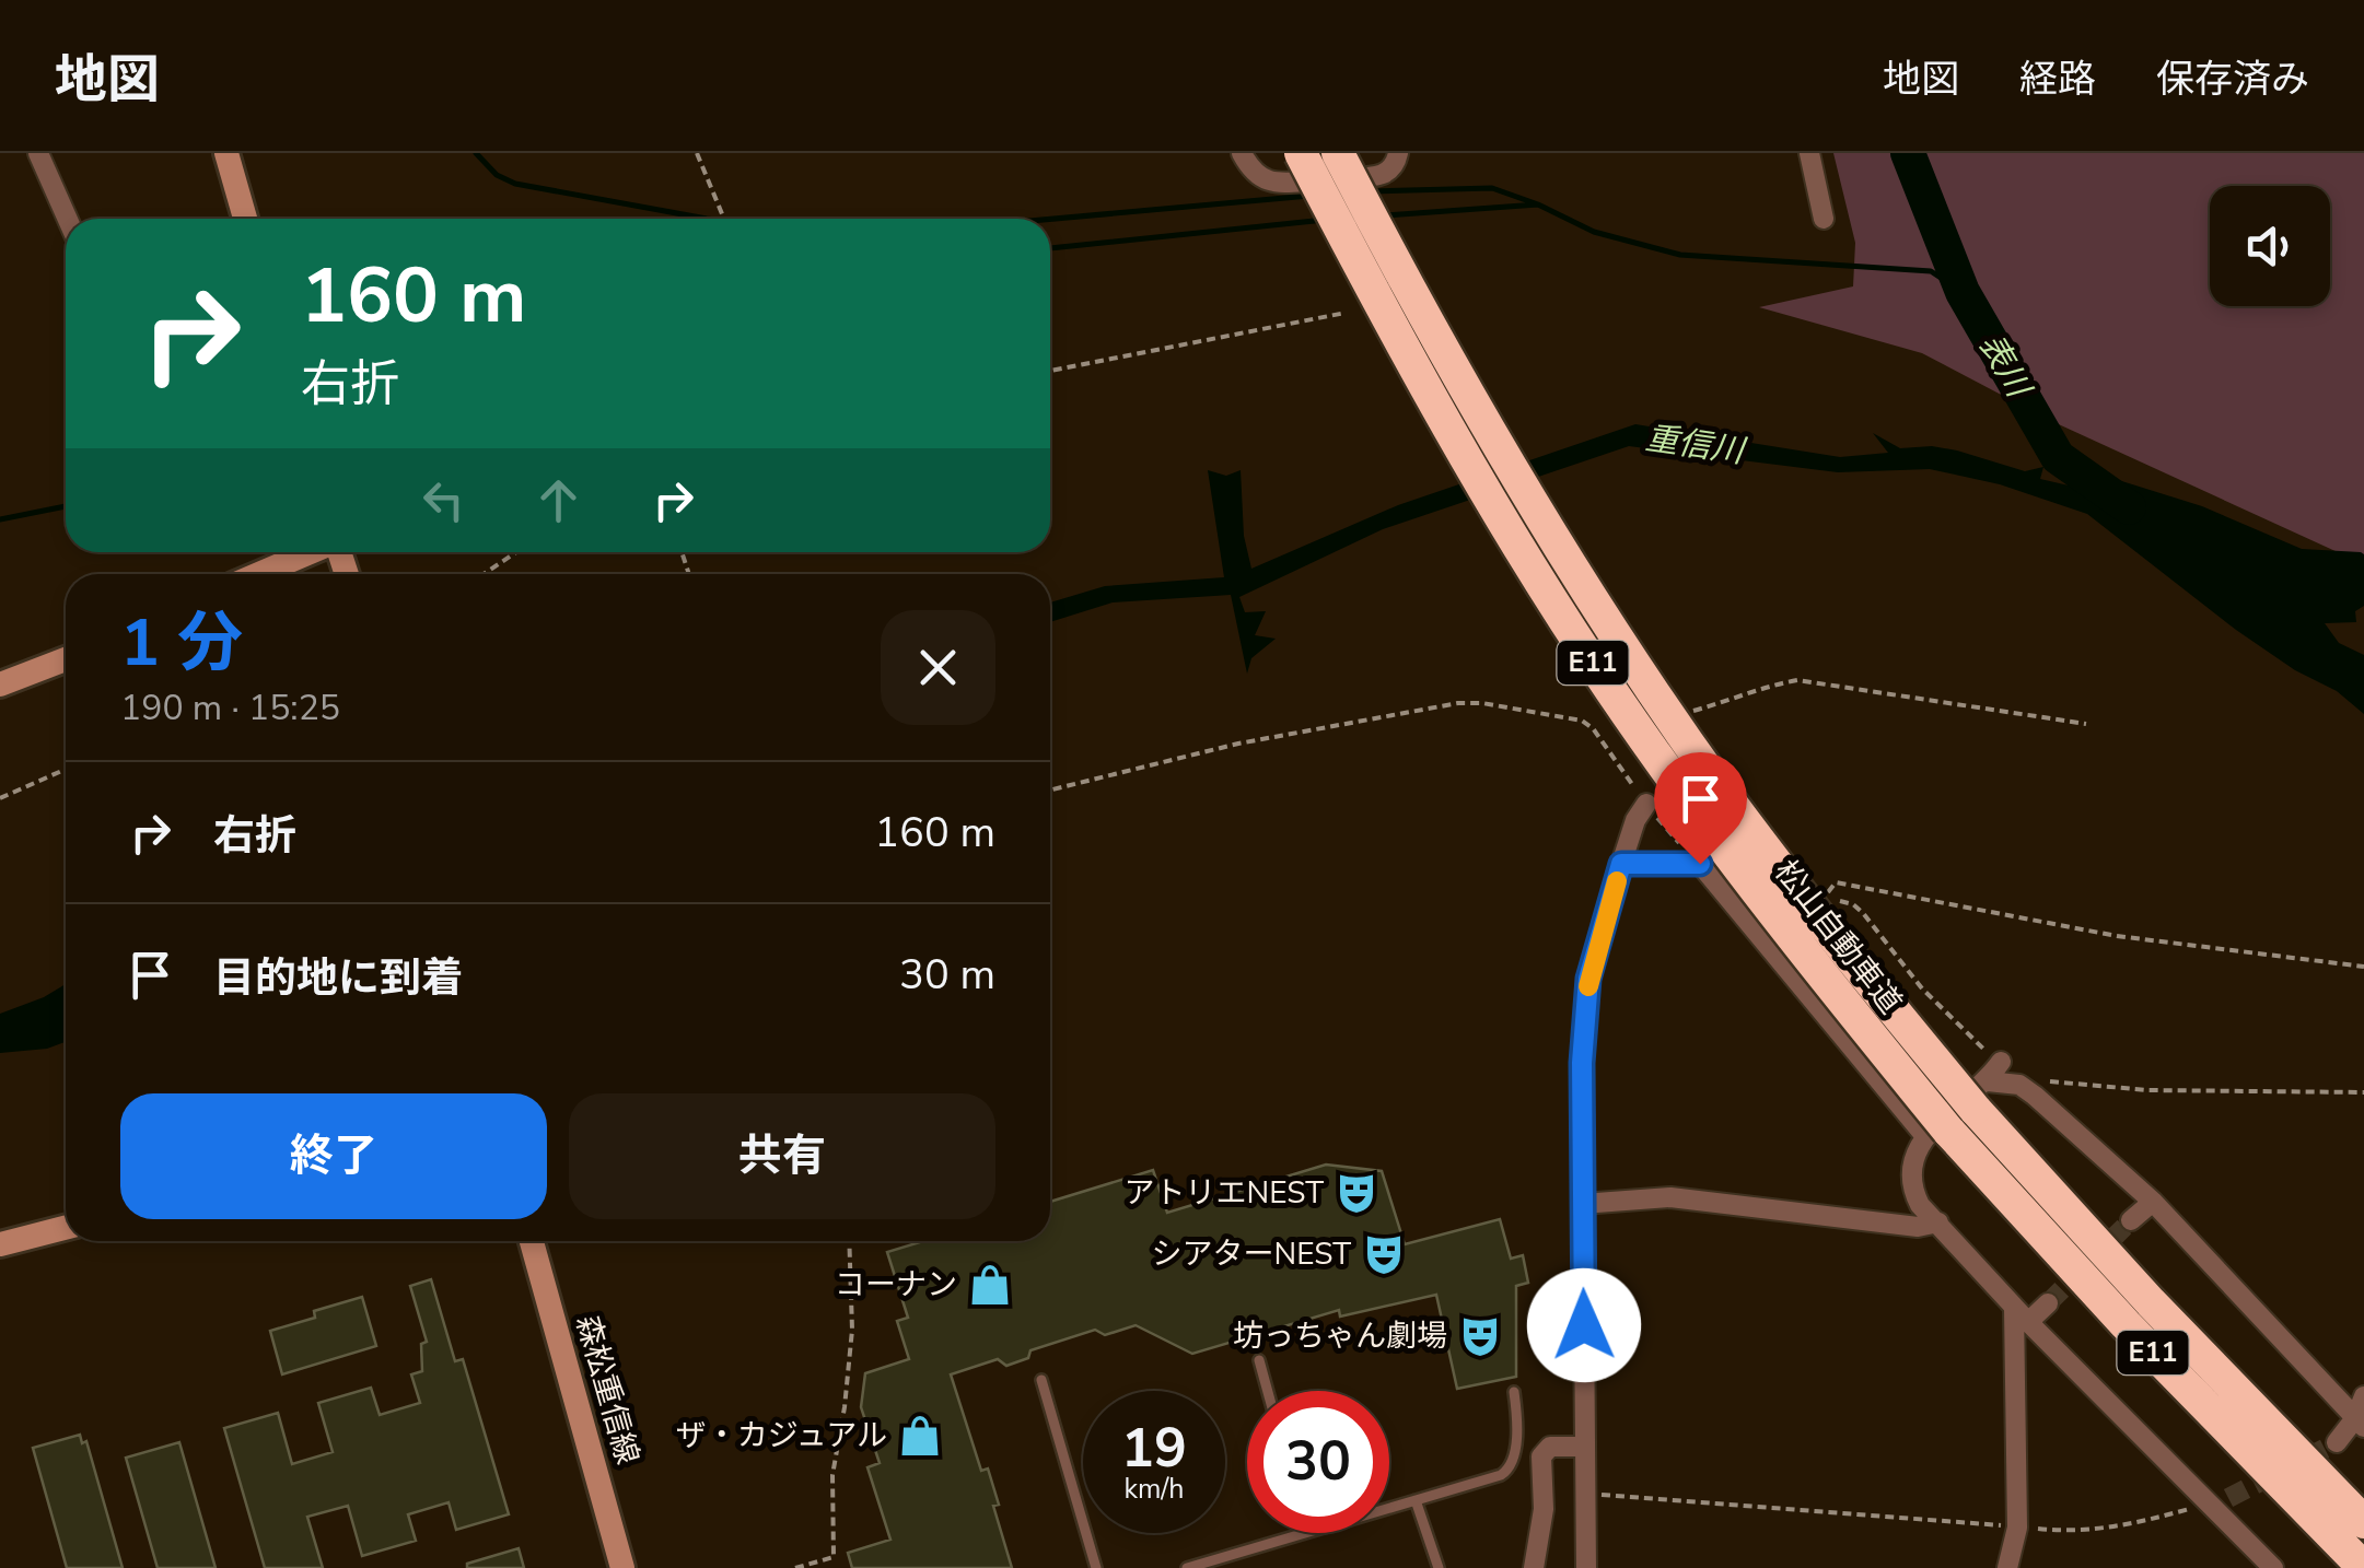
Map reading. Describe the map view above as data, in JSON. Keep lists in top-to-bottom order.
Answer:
{
  "streets": {
    "highway": ["E11", "松山自動車道"],
    "main road": ["森松重信線"]
  },
  "water": ["表川", "重信川"],
  "places": {
    "theatre": ["アトリエNEST", "シアターNEST", "坊っちゃん劇場"],
    "shop": ["コーナン", "ザ・カジュアル"]
  },
  "page": {
    "header": "地図",
    "nav": ["地図", "経路", "保存済み"],
    "turn": ["160 m", "右折"],
    "heading": ["1 分", "190 m · 15:25"],
    "list": [
      {
        "name": "右折",
        "value": "160 m"
      },
      {
        "name": "目的地に到着",
        "value": "30 m"
      }
    ],
    "buttons": ["終了", "共有"],
    "speed": "19 km/h",
    "limit": "30"
  }
}
